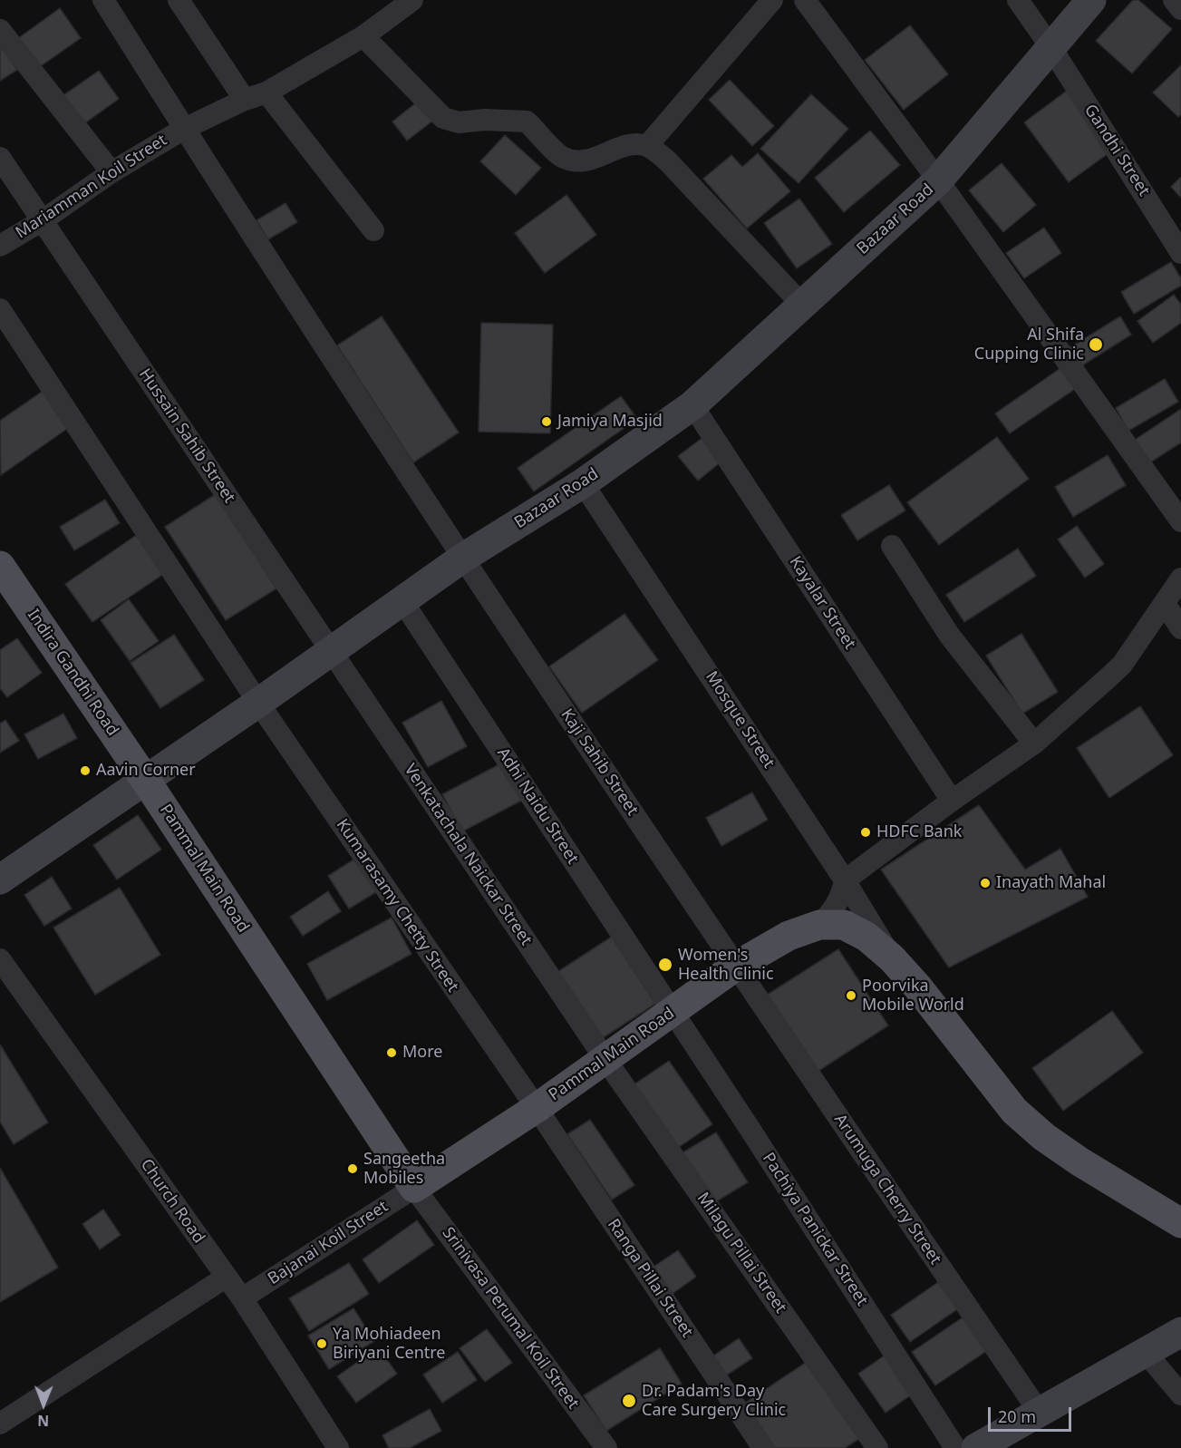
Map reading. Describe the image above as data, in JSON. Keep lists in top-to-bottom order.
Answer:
{
  "streets": {
    "main road": ["Indira Gandhi Road", "Pammal Main Road"],
    "street": [
      "Gandhi Street",
      "Mariamman Koil Street",
      "Bazaar Road",
      "Hussain Sahib Street",
      "Kayalar Street",
      "Mosque Street",
      "Kaji Sahib Street",
      "Adhi Naidu Street",
      "Venkatachala Naickar Street",
      "Kumarasamy Chetty Street",
      "Arumuga Cherry Street",
      "Church Road",
      "Pachiya Panickar Street",
      "Bajanai Koil Street",
      "Milagu Pillai Street",
      "Ranga Pillai Street",
      "Srinivasa Perumal Koil Street"
    ]
  },
  "crossings": [
    ["Gandhi Street", "Bazaar Road"],
    ["Mariamman Koil Street", "Hussain Sahib Street"],
    ["Mariamman Koil Street", "Kaji Sahib Street"],
    ["Bazaar Road", "Hussain Sahib Street"],
    ["Bazaar Road", "Kayalar Street"],
    ["Bazaar Road", "Indira Gandhi Road"],
    ["Bazaar Road", "Mosque Street"],
    ["Bazaar Road", "Kaji Sahib Street"],
    ["Bazaar Road", "Adhi Naidu Street"],
    ["Bazaar Road", "Venkatachala Naickar Street"],
    ["Bazaar Road", "Pammal Main Road"],
    ["Bazaar Road", "Kumarasamy Chetty Street"],
    ["Hussain Sahib Street", "Venkatachala Naickar Street"],
    ["Indira Gandhi Road", "Pammal Main Road"],
    ["Mosque Street", "Pammal Main Road"],
    ["Kaji Sahib Street", "Pammal Main Road"],
    ["Kaji Sahib Street", "Arumuga Cherry Street"],
    ["Adhi Naidu Street", "Pammal Main Road"],
    ["Adhi Naidu Street", "Pachiya Panickar Street"],
    ["Venkatachala Naickar Street", "Pammal Main Road"],
    ["Venkatachala Naickar Street", "Milagu Pillai Street"],
    ["Pammal Main Road", "Kumarasamy Chetty Street"],
    ["Pammal Main Road", "Arumuga Cherry Street"],
    ["Pammal Main Road", "Pachiya Panickar Street"],
    ["Pammal Main Road", "Bajanai Koil Street"],
    ["Pammal Main Road", "Milagu Pillai Street"],
    ["Pammal Main Road", "Ranga Pillai Street"],
    ["Pammal Main Road", "Srinivasa Perumal Koil Street"],
    ["Kumarasamy Chetty Street", "Ranga Pillai Street"],
    ["Church Road", "Bajanai Koil Street"],
    ["Bajanai Koil Street", "Srinivasa Perumal Koil Street"]
  ],
  "places": [
    "Al Shifa Cupping Clinic",
    "Jamiya Masjid",
    "Aavin Corner",
    "HDFC Bank",
    "Inayath Mahal",
    "Women's Health Clinic",
    "Poorvika Mobile World",
    "More",
    "Sangeetha Mobiles",
    "Ya Mohiadeen Biriyani Centre",
    "Dr. Padam's Day Care Surgery Clinic"
  ],
  "scale_bar": "20 m",
  "north": "bottom"
}
